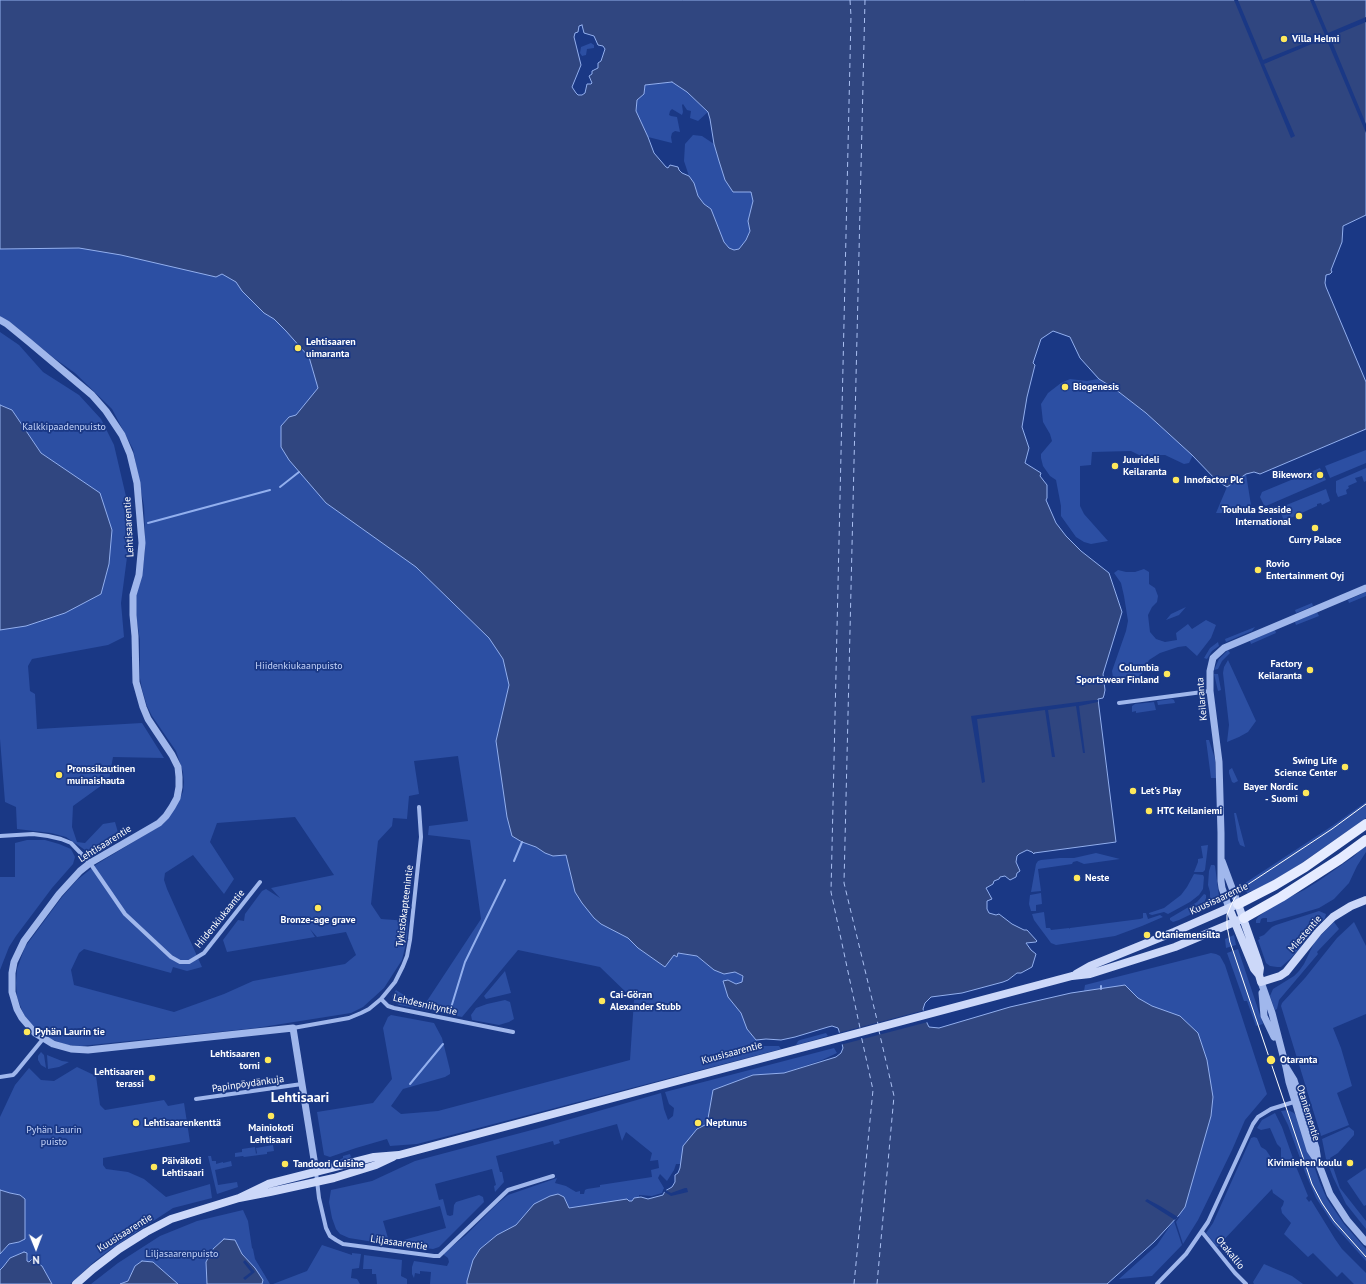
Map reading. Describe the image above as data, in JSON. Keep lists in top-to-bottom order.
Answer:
{
  "streets": {
    "main road": ["Kuusisaarentie", "Miestentie", "Otaniementie"],
    "street": [
      "Lehtisaarentie",
      "Keilaranta",
      "Tykistökapteenintie",
      "Hiidenkiukaantie",
      "Lehdesniityntie",
      "Papinpöydänkuja",
      "Liljasaarentie",
      "Otakallio"
    ]
  },
  "crossings": [
    ["Lehtisaarentie", "Hiidenkiukaantie"],
    ["Lehtisaarentie", "Lehdesniityntie"],
    ["Keilaranta", "Kuusisaarentie"],
    ["Keilaranta", "Otaniementie"],
    ["Kuusisaarentie", "Otaniementie"],
    ["Kuusisaarentie", "Liljasaarentie"],
    ["Tykistökapteenintie", "Lehdesniityntie"],
    ["Miestentie", "Otaniementie"]
  ],
  "districts": ["Lehtisaari"],
  "parks": [
    "Kalkkipaadenpuisto",
    "Hiidenkiukaanpuisto",
    "Pyhän Laurin puisto",
    "Liljasaarenpuisto"
  ],
  "places": [
    "Villa Helmi",
    "Lehtisaaren uimaranta",
    "Biogenesis",
    "Juurideli Keilaranta",
    "Bikeworx",
    "Innofactor Plc",
    "Touhula Seaside International",
    "Curry Palace",
    "Rovio Entertainment Oyj",
    "Factory Keilaranta",
    "Columbia Sportswear Finland",
    "Swing Life Science Center",
    "Pronssikautinen muinaishauta",
    "Let's Play",
    "Bayer Nordic - Suomi",
    "HTC Keilaniemi",
    "Neste",
    "Bronze-age grave",
    "Otaniemensilta",
    "Cai-Göran Alexander Stubb",
    "Pyhän Laurin tie",
    "Lehtisaaren torni",
    "Otaranta",
    "Lehtisaaren terassi",
    "Mainiokoti Lehtisaari",
    "Lehtisaarenkenttä",
    "Neptunus",
    "Kivimiehen koulu",
    "Tandoori Cuisine",
    "Päiväkoti Lehtisaari"
  ],
  "north": "bottom"
}
